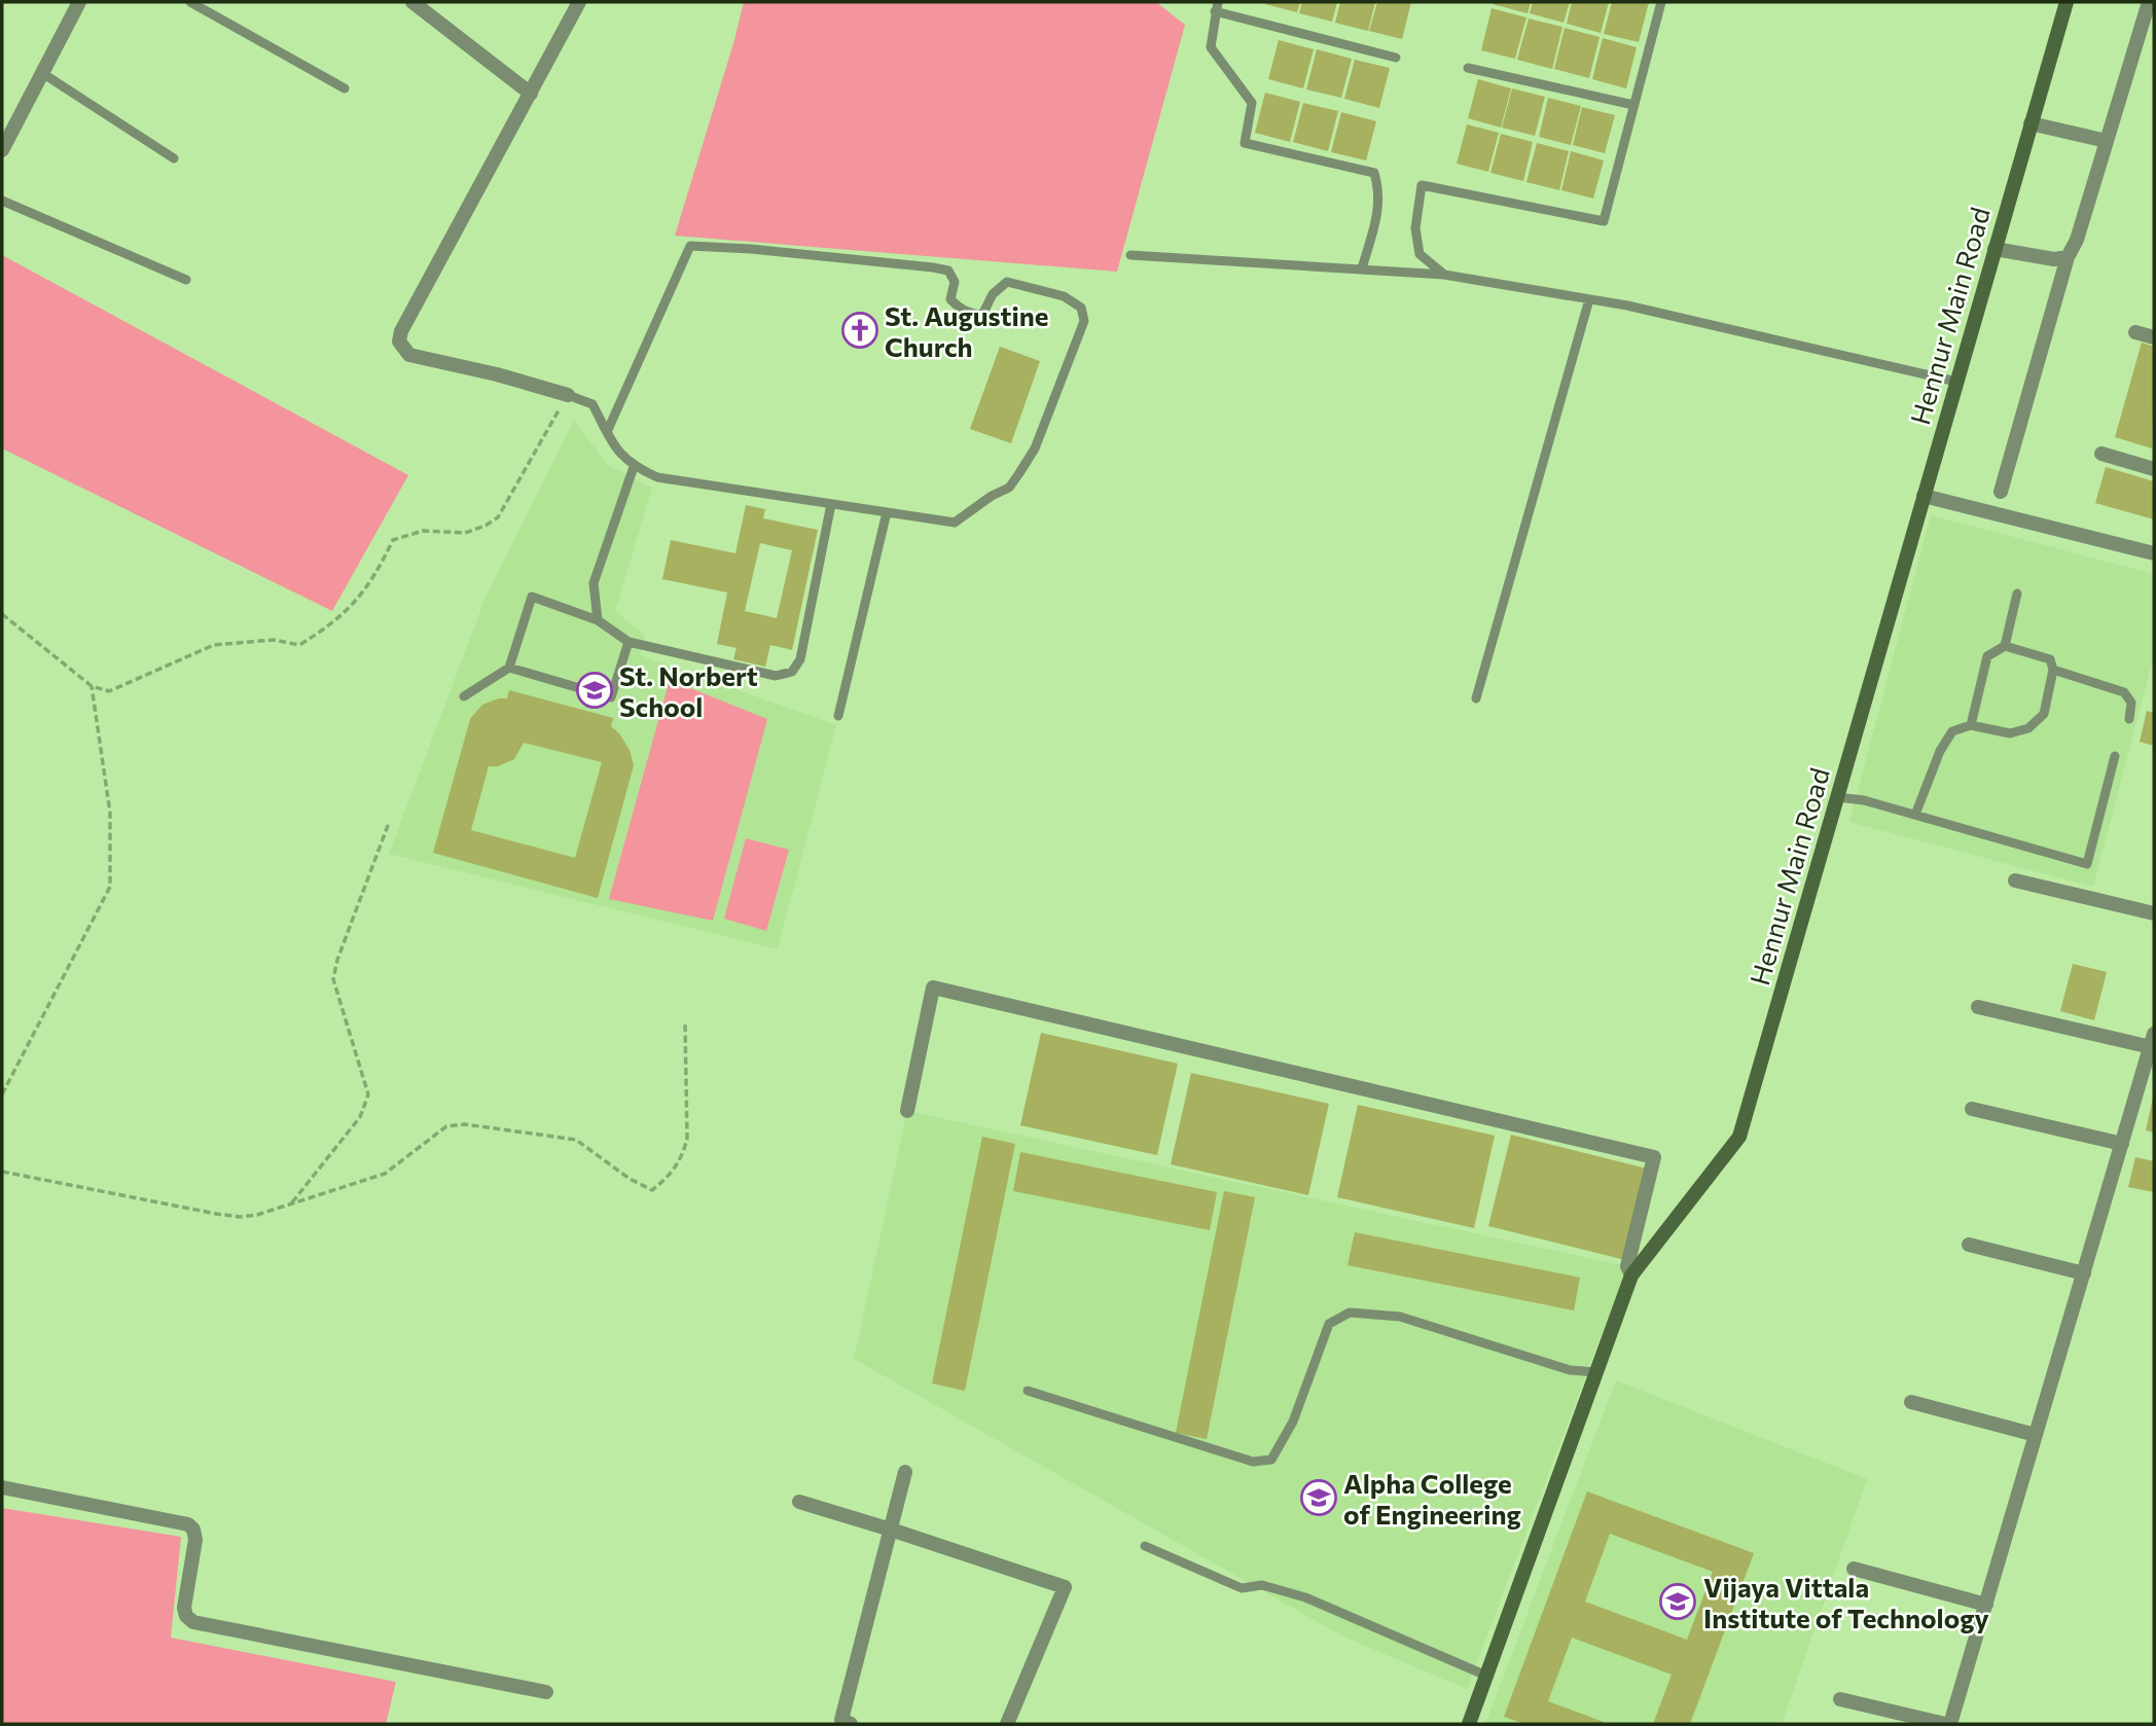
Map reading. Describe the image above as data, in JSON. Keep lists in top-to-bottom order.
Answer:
{
  "streets": {
    "main road": ["Hennur Main Road"]
  },
  "places": {
    "church": ["St. Augustine Church"],
    "school or university": ["St. Norbert School", "Alpha College of Engineering", "Vijaya Vittala Institute of Technology"]
  }
}
